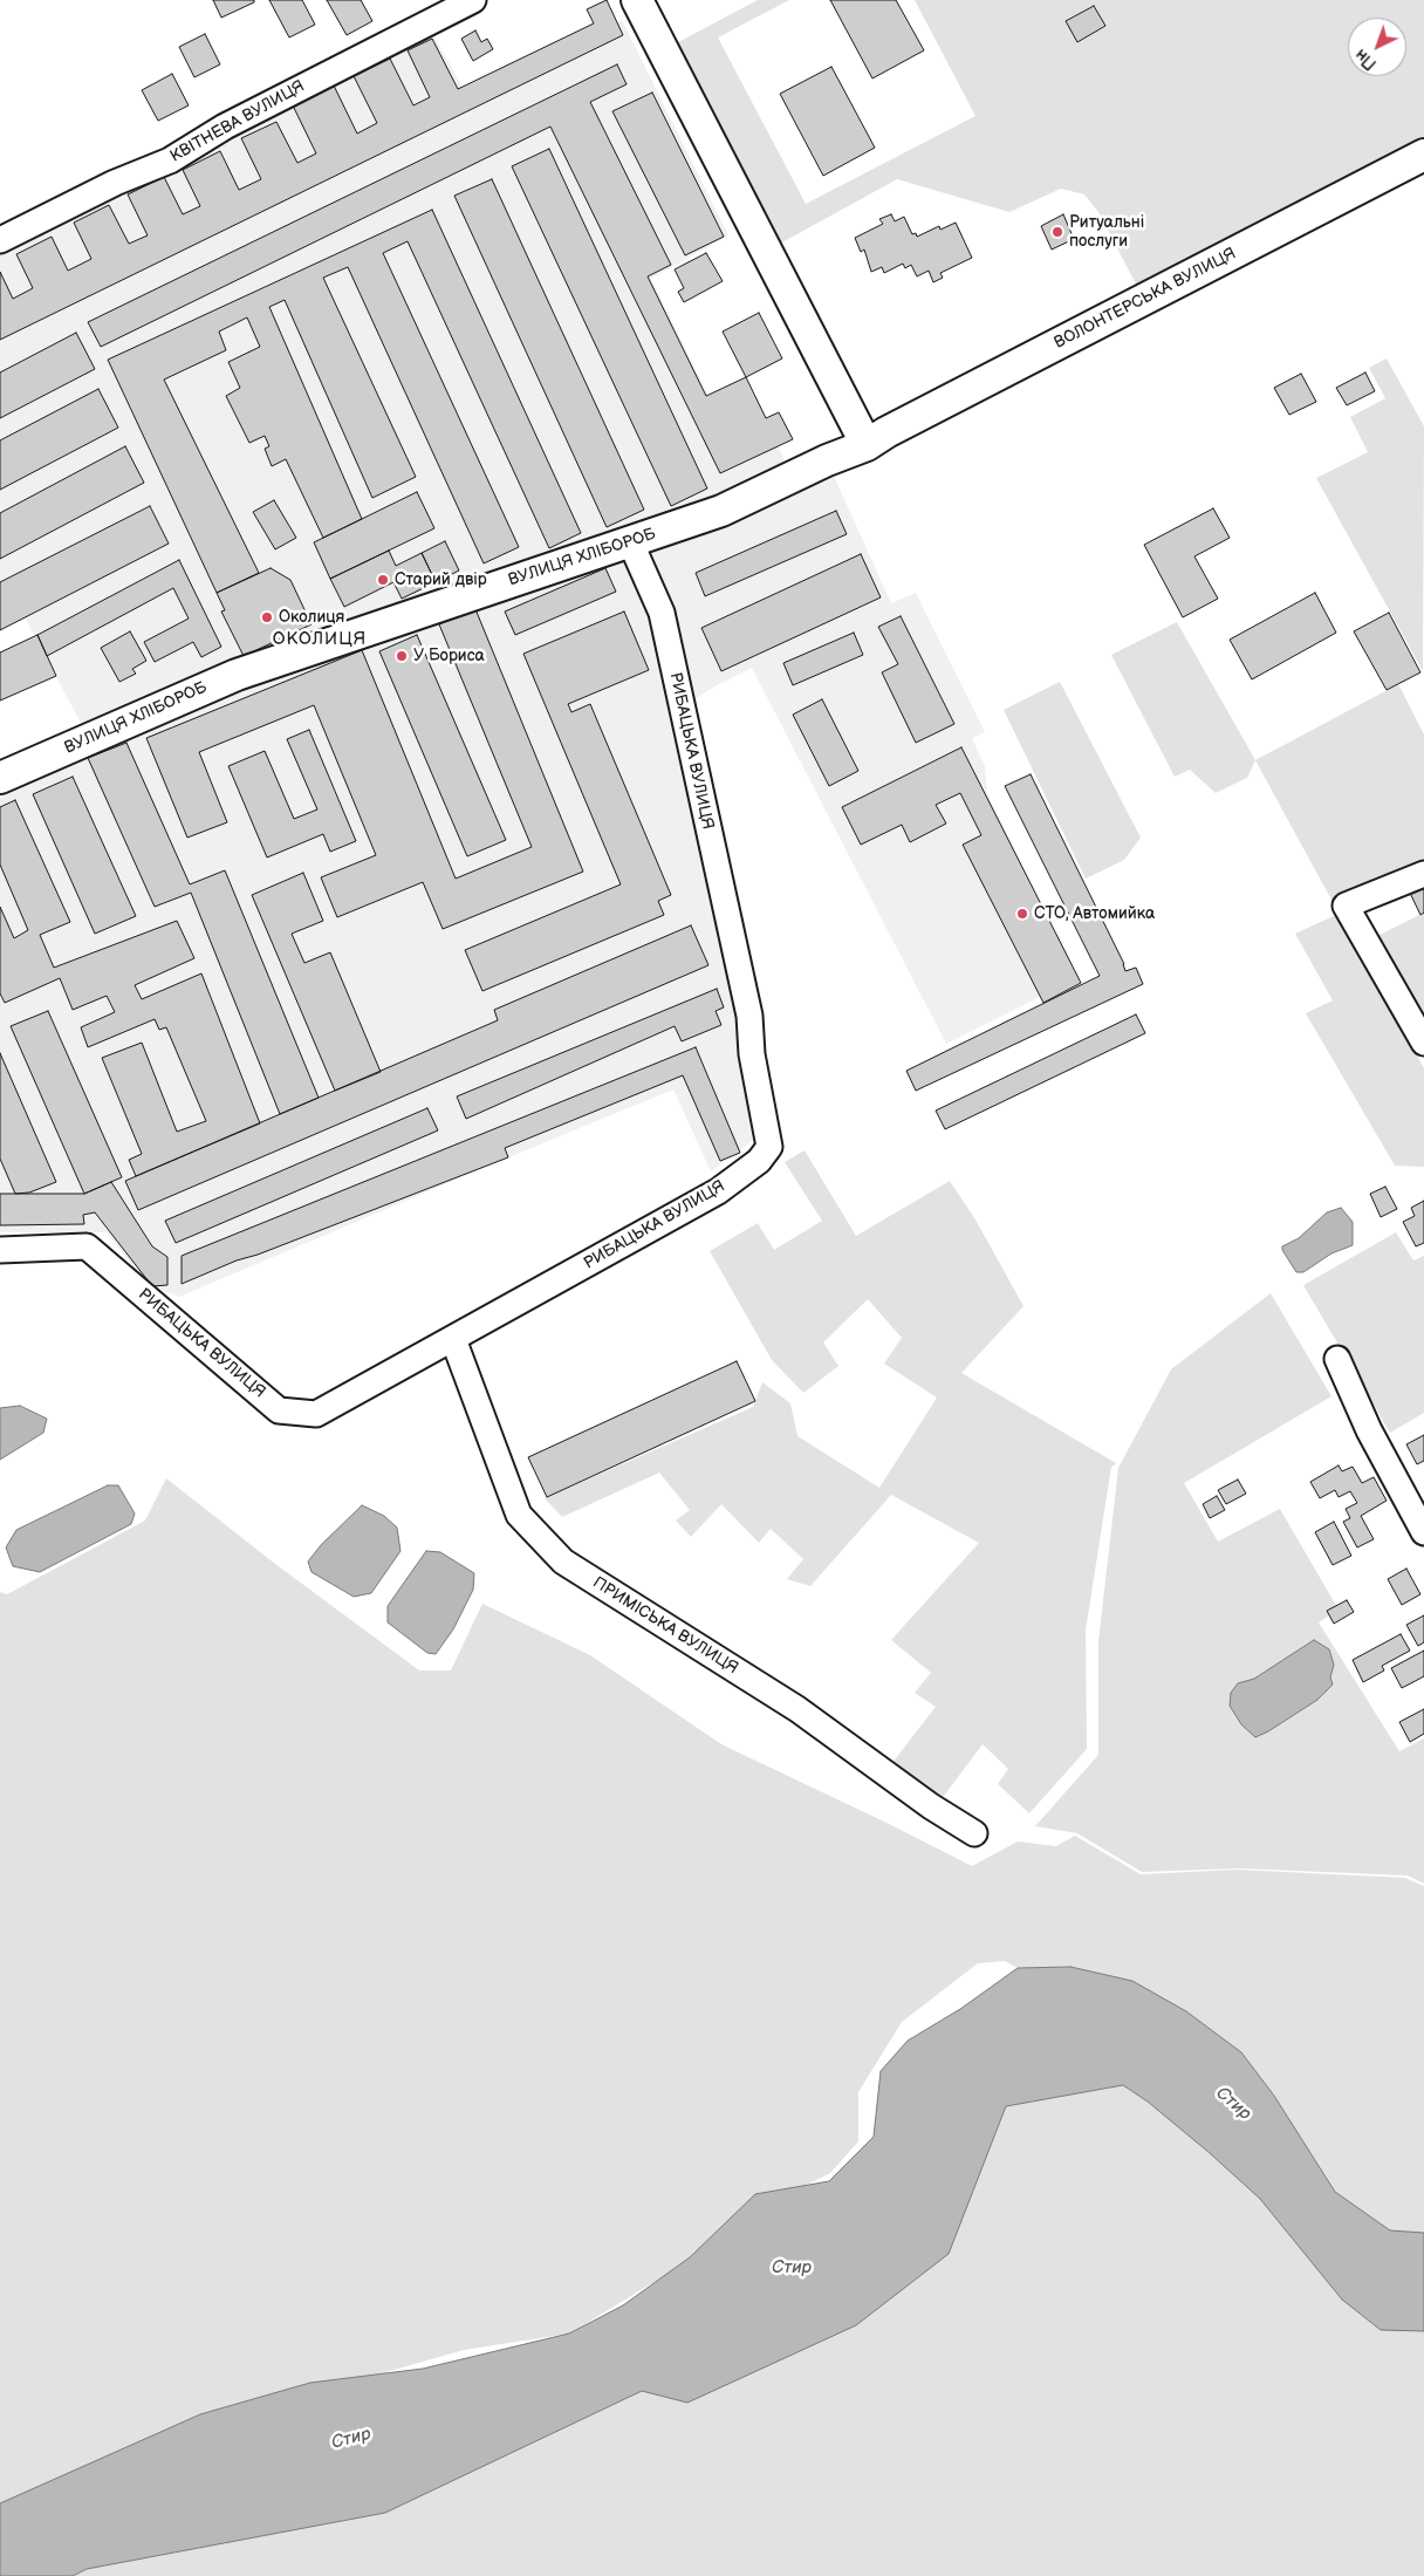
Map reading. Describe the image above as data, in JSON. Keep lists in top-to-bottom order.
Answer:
{
  "streets": {
    "street": [
      "КВІТНЕВА ВУЛИЦЯ",
      "ВОЛОНТЕРСЬКА ВУЛИЦЯ",
      "ВУЛИЦЯ ХЛІБОРОБ",
      "РИБАЦЬКА ВУЛИЦЯ",
      "ПРИМІСЬКА ВУЛИЦЯ"
    ]
  },
  "crossings": [
    ["ВОЛОНТЕРСЬКА ВУЛИЦЯ", "ВУЛИЦЯ ХЛІБОРОБ"],
    ["ВУЛИЦЯ ХЛІБОРОБ", "РИБАЦЬКА ВУЛИЦЯ"],
    ["РИБАЦЬКА ВУЛИЦЯ", "ПРИМІСЬКА ВУЛИЦЯ"]
  ],
  "districts": ["ОКОЛИЦЯ"],
  "water": ["Стир"],
  "places": [
    "Ритуальні послуги",
    "Старий двір",
    "Околиця",
    "У Бориса",
    "СТО, Автомийка"
  ],
  "north": "bottom left"
}
